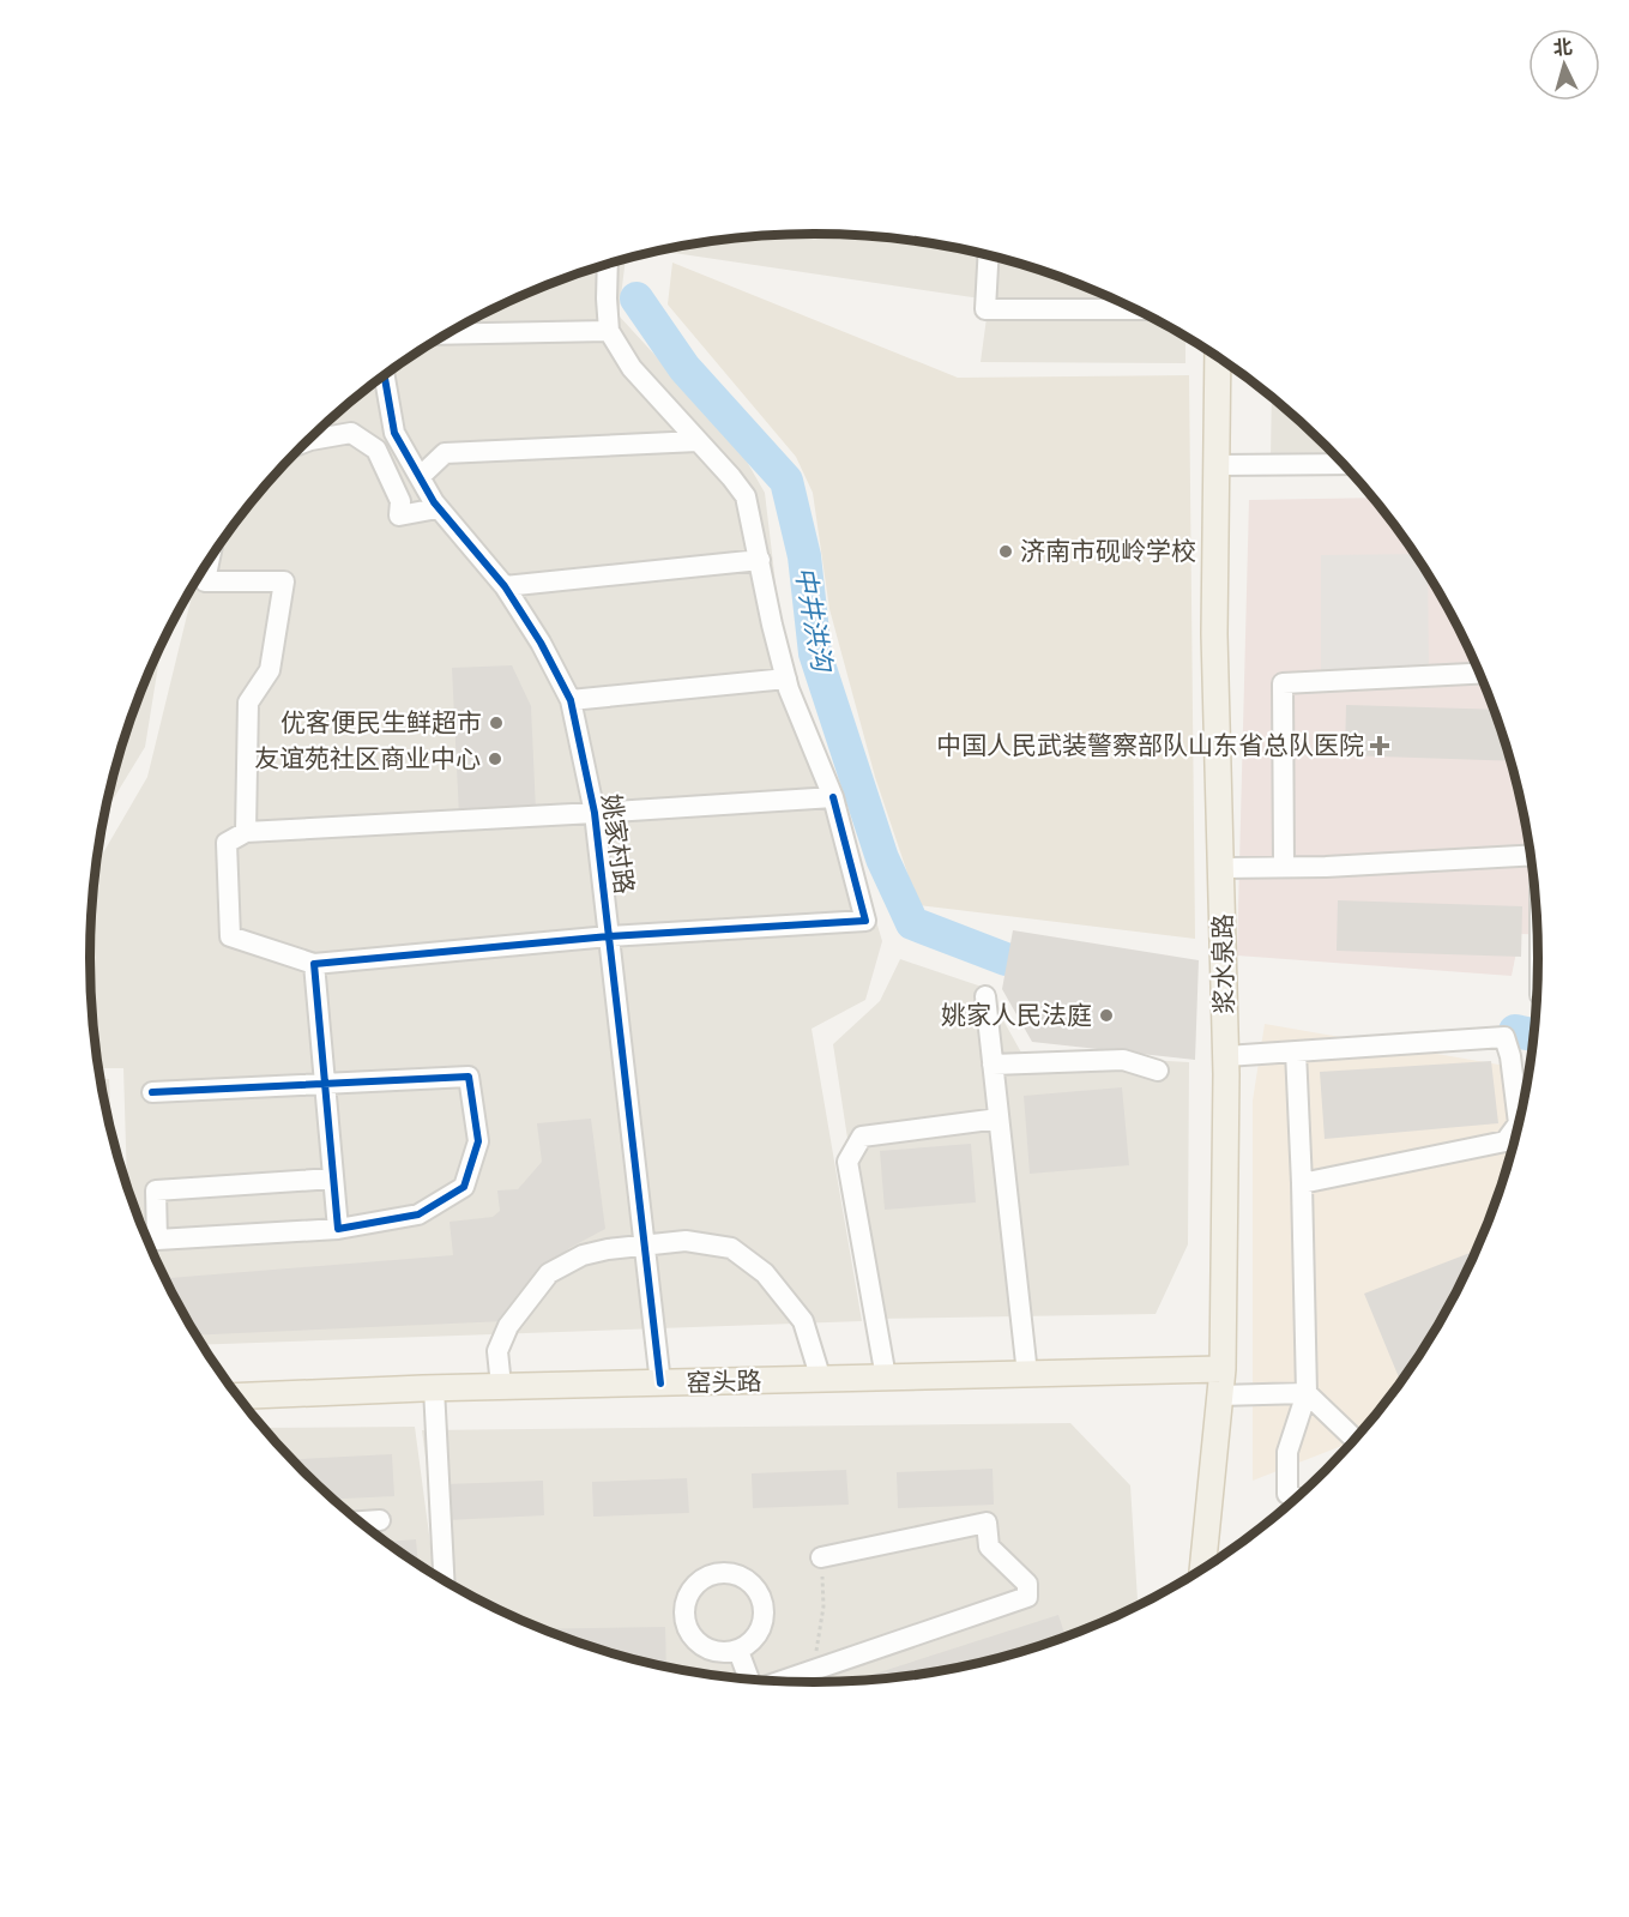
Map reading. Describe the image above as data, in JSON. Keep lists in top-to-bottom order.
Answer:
{
  "streets": {
    "main road": ["浆水泉路", "窑头路"],
    "street": ["姚家村路"]
  },
  "crossings": [
    ["姚家村路", "窑头路"],
    ["浆水泉路", "窑头路"]
  ],
  "water": ["中井洪沟"],
  "places": {
    "other": [
      "济南市砚岭学校",
      "优客便民生鲜超市",
      "友谊苑社区商业中心",
      "姚家人民法庭"
    ],
    "health": ["中国人民武装警察部队山东省总队医院"]
  },
  "north": "top"
}
